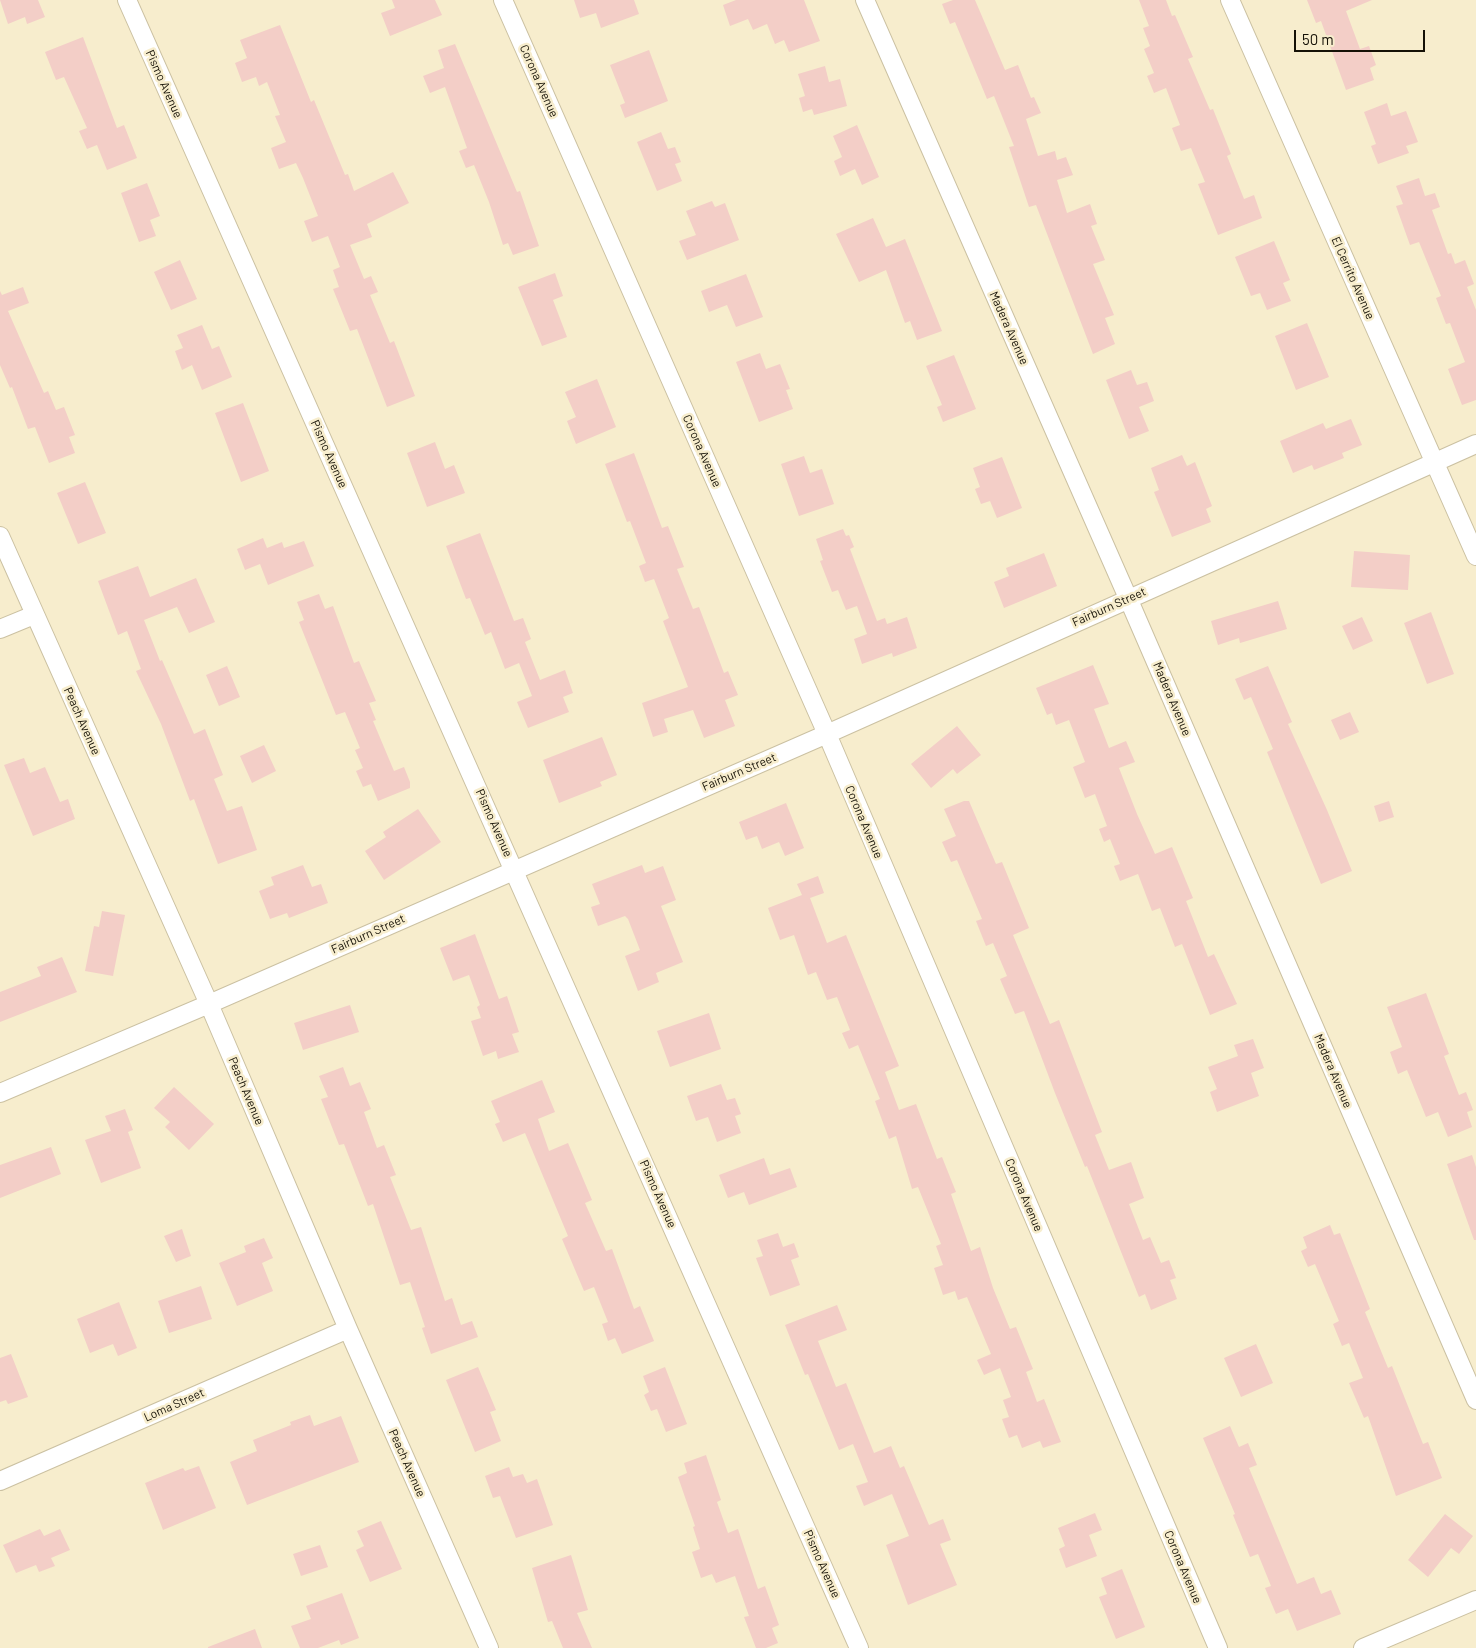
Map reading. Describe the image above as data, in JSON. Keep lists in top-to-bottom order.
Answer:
{
  "streets": {
    "street": [
      "Corona Avenue",
      "Pismo Avenue",
      "El Cerrito Avenue",
      "Madera Avenue",
      "Fairburn Street",
      "Peach Avenue",
      "Loma Street"
    ]
  },
  "crossings": [
    ["Corona Avenue", "Fairburn Street"],
    ["Pismo Avenue", "Fairburn Street"],
    ["El Cerrito Avenue", "Fairburn Street"],
    ["Madera Avenue", "Fairburn Street"],
    ["Fairburn Street", "Peach Avenue"],
    ["Peach Avenue", "Loma Street"]
  ],
  "scale_bar": "50 m"
}
